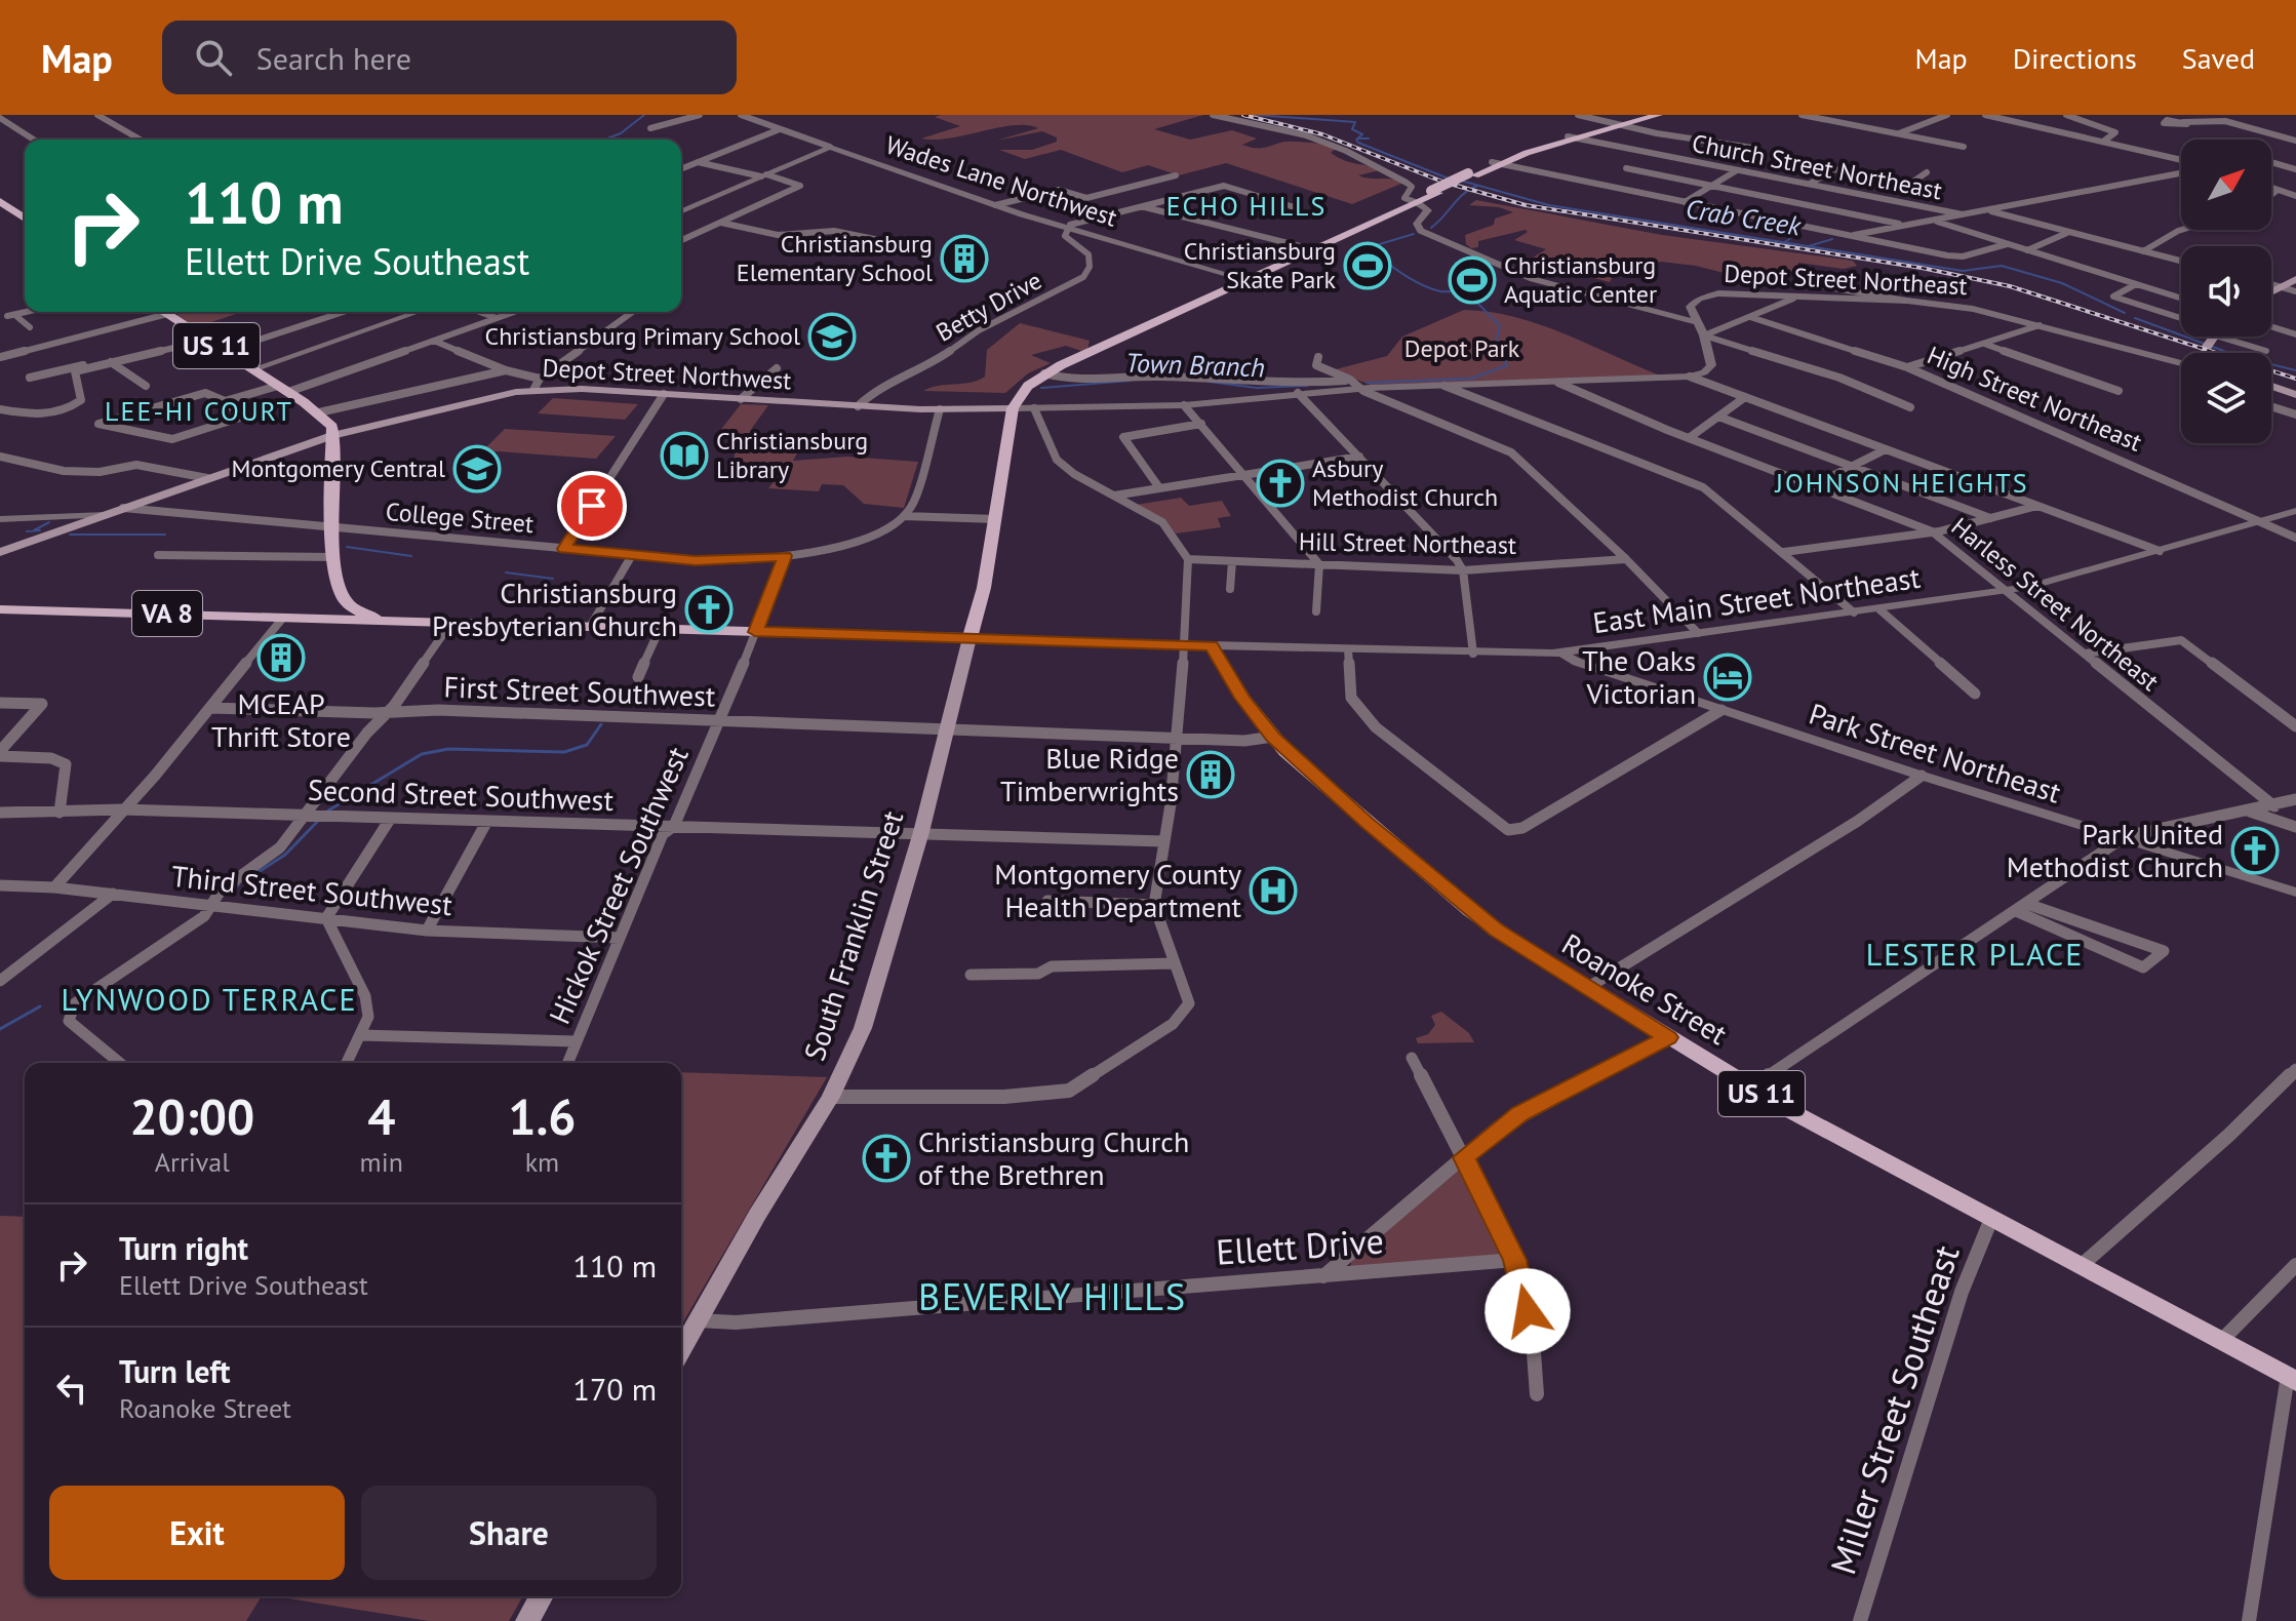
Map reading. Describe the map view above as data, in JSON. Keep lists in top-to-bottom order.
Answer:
{
  "streets": {
    "main road": [
      "US 11",
      "Depot Street Northwest",
      "VA 8",
      "South Franklin Street",
      "Roanoke Street"
    ],
    "street": [
      "Church Street Northeast",
      "Wades Lane Northwest",
      "Depot Street Northeast",
      "Betty Drive",
      "High Street Northeast",
      "College Street",
      "Hill Street Northeast",
      "East Main Street Northeast",
      "Harless Street Northeast",
      "First Street Southwest",
      "Park Street Northeast",
      "Second Street Southwest",
      "Hickok Street Southwest",
      "Third Street Southwest",
      "Ellett Drive",
      "Miller Street Southeast"
    ]
  },
  "crossings": [
    ["Wades Lane Northwest", "Betty Drive"],
    ["Betty Drive", "Depot Street Northwest"],
    ["US 11", "Depot Street Northwest"],
    ["US 11", "College Street"],
    ["Depot Street Northwest", "College Street"],
    ["High Street Northeast", "East Main Street Northeast"],
    ["College Street", "Hickok Street Southwest"],
    ["East Main Street Northeast", "Harless Street Northeast"],
    ["East Main Street Northeast", "Park Street Northeast"],
    ["East Main Street Northeast", "Roanoke Street"],
    ["First Street Southwest", "Hickok Street Southwest"],
    ["First Street Southwest", "South Franklin Street"],
    ["First Street Southwest", "Roanoke Street"],
    ["Second Street Southwest", "Hickok Street Southwest"],
    ["Second Street Southwest", "South Franklin Street"],
    ["Hickok Street Southwest", "Third Street Southwest"],
    ["South Franklin Street", "Ellett Drive"],
    ["Roanoke Street", "Miller Street Southeast"]
  ],
  "districts": [
    "ECHO HILLS",
    "LEE-HI COURT",
    "JOHNSON HEIGHTS",
    "LESTER PLACE",
    "LYNWOOD TERRACE",
    "BEVERLY HILLS"
  ],
  "water": ["Crab Creek", "Town Branch"],
  "parks": ["Depot Park"],
  "places": {
    "building": ["Christiansburg Elementary School", "MCEAP Thrift Store", "Blue Ridge Timberwrights"],
    "sports": ["Christiansburg Skate Park", "Christiansburg Aquatic Center"],
    "school or university": ["Christiansburg Primary School", "Montgomery Central"],
    "library": ["Christiansburg Library"],
    "church": [
      "Asbury Methodist Church",
      "Christiansburg Presbyterian Church",
      "Park United Methodist Church",
      "Christiansburg Church of the Brethren"
    ],
    "hotel": ["The Oaks Victorian"],
    "hospital": ["Montgomery County Health Department"]
  },
  "north": "top right",
  "page": {
    "header": "Map",
    "search": "Search here",
    "nav": ["Map", "Directions", "Saved"],
    "turn": ["110 m", "Ellett Drive Southeast"],
    "eta": [
      "20:00",
      "Arrival",
      "4",
      "min",
      "1.6",
      "km"
    ],
    "list": [
      {
        "name": "Turn right",
        "note": "Ellett Drive Southeast",
        "value": "110 m"
      },
      {
        "name": "Turn left",
        "note": "Roanoke Street",
        "value": "170 m"
      }
    ],
    "buttons": ["Exit", "Share"]
  }
}
